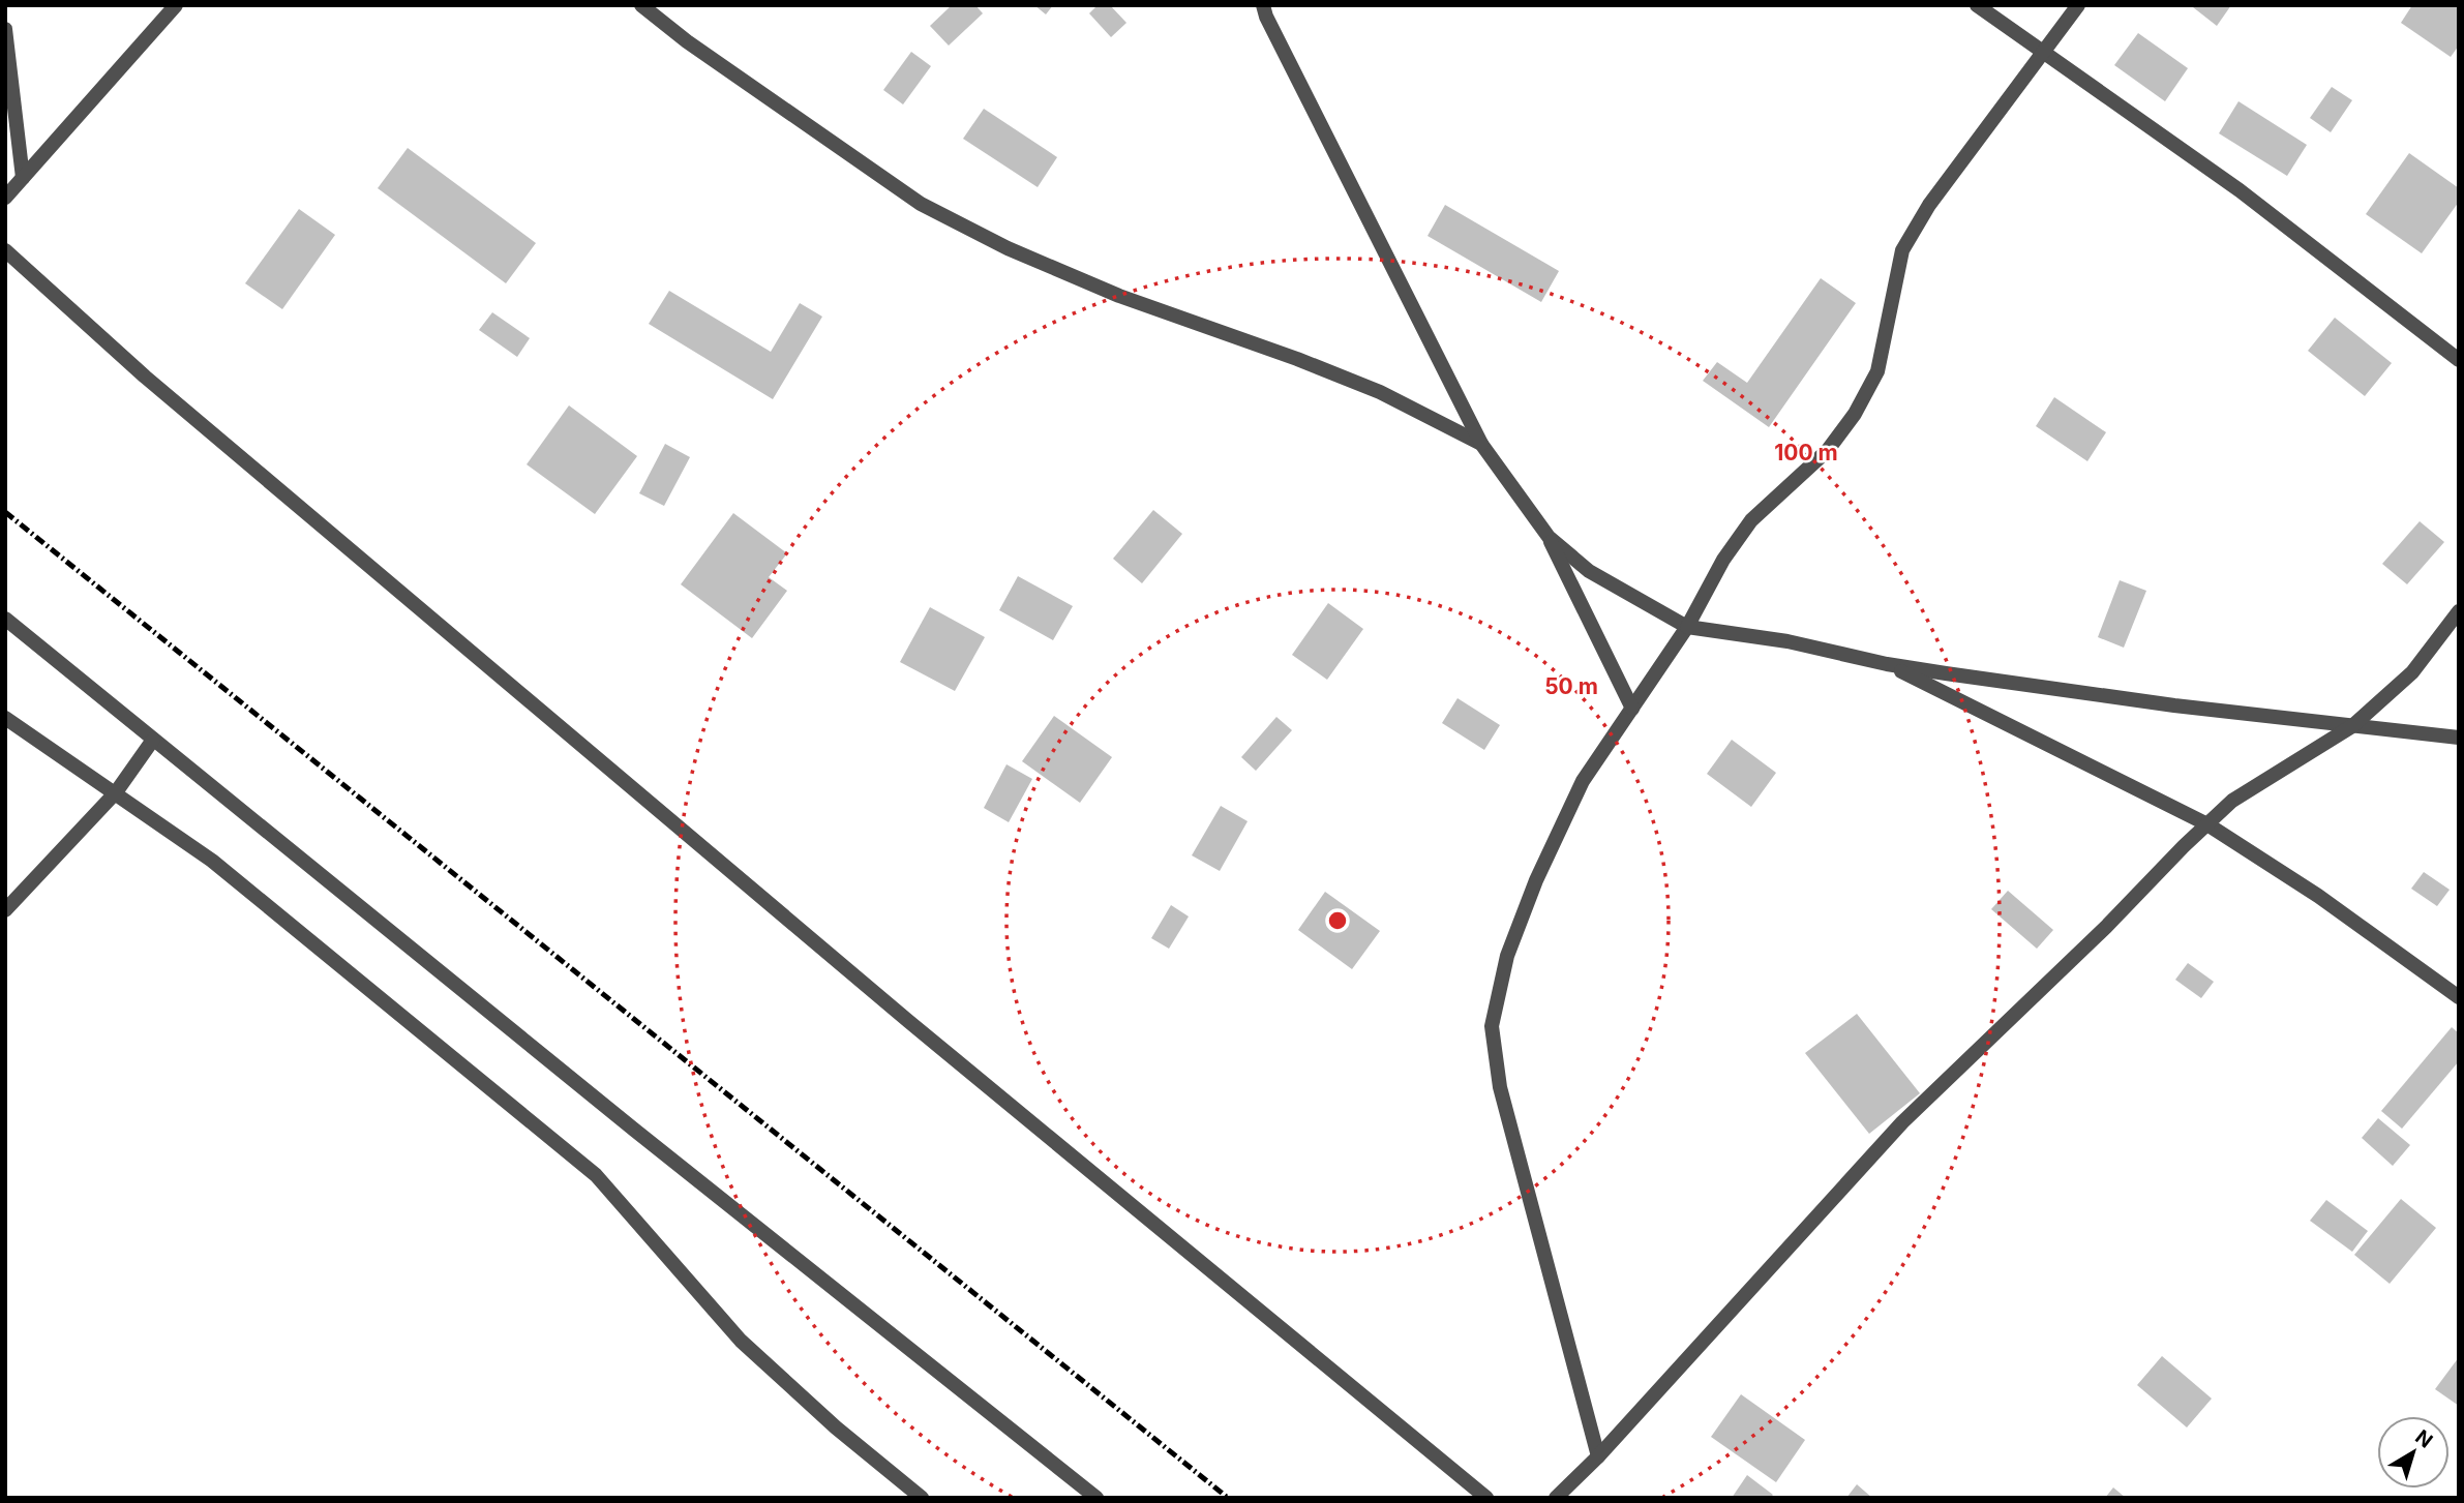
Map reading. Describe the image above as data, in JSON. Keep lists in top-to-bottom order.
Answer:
{
  "north": "top right",
  "rings": ["100 m", "50 m"]
}
